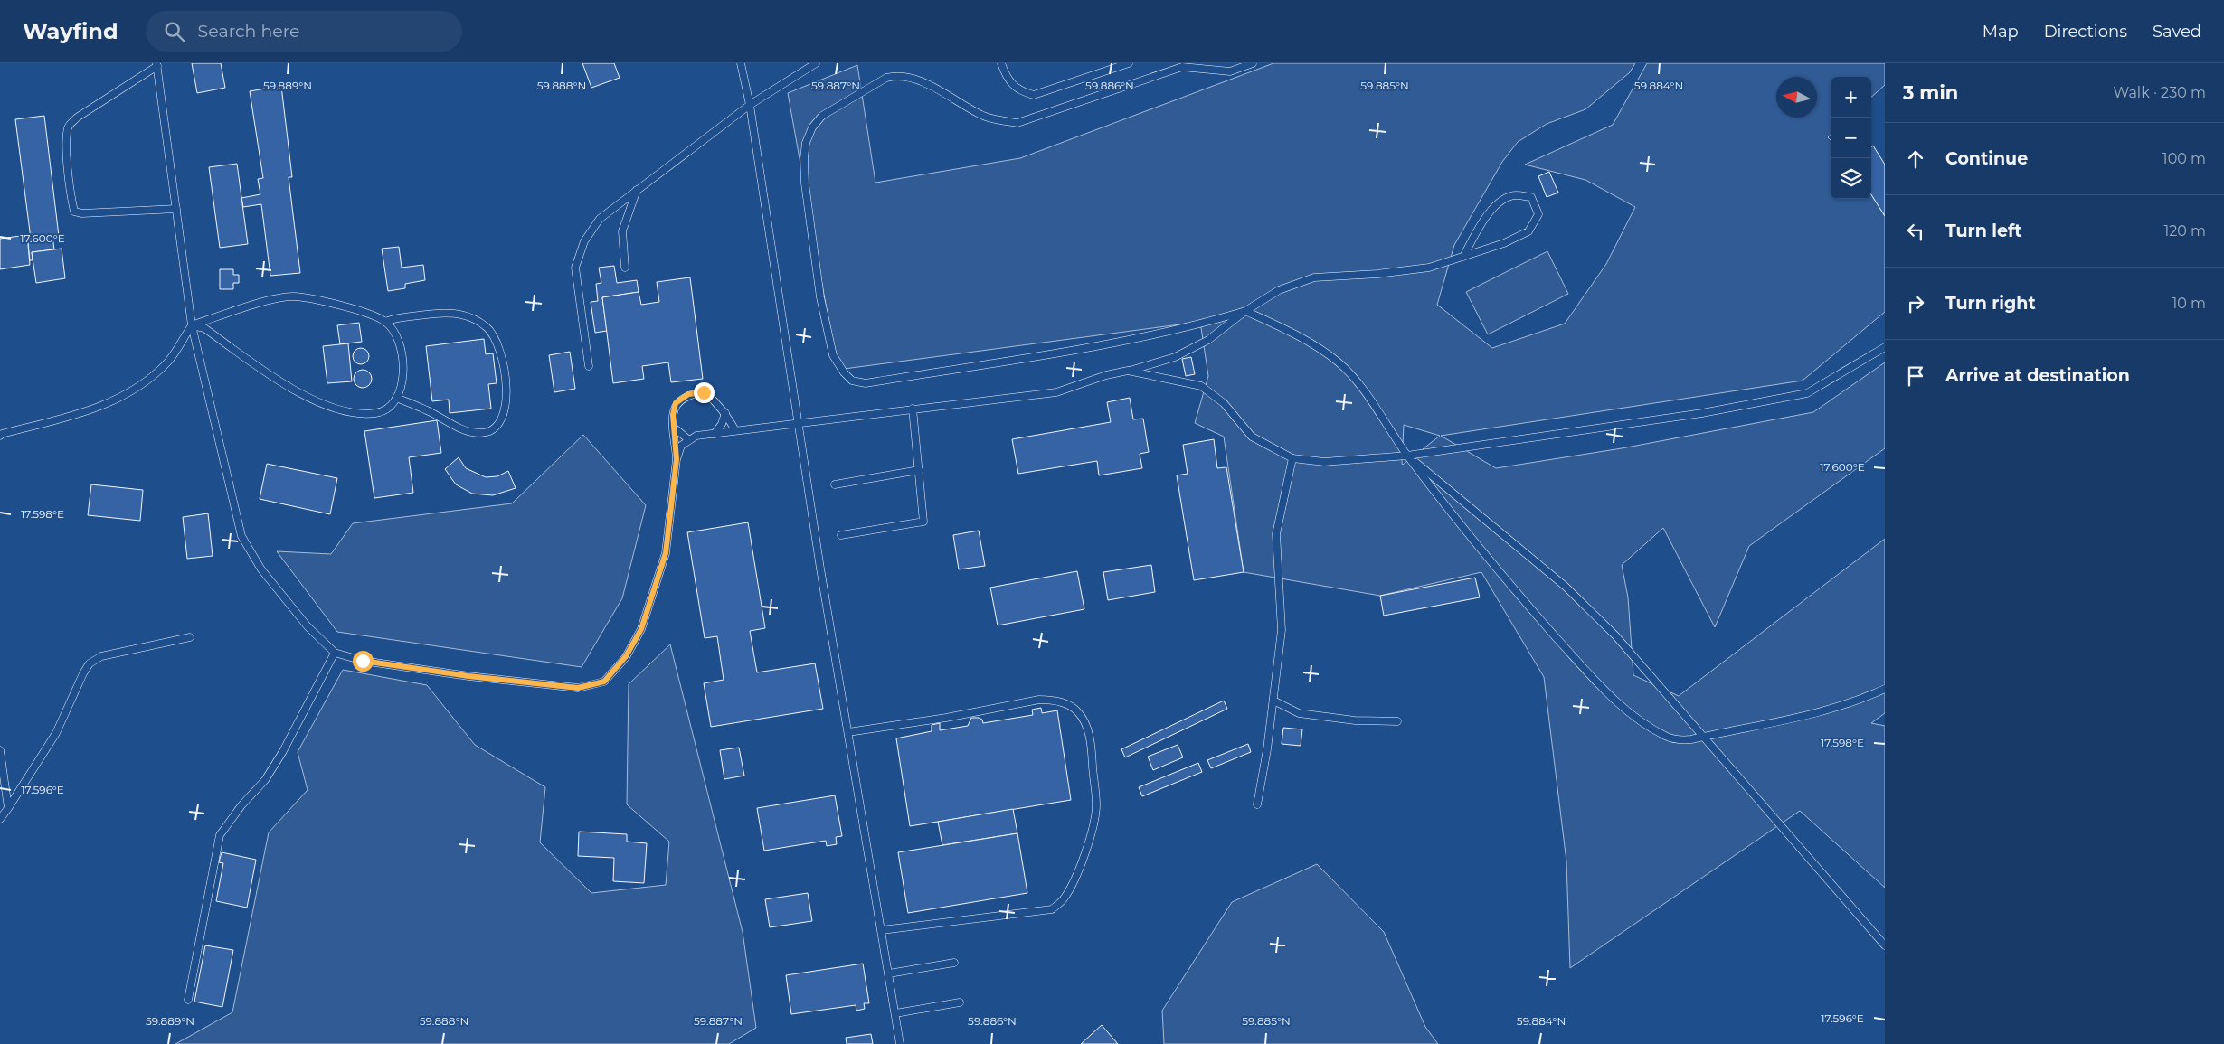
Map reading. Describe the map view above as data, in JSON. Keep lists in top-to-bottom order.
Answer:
{
  "north": "left",
  "page": {
    "header": "Wayfind",
    "search": "Search here",
    "nav": ["Map", "Directions", "Saved"],
    "heading": ["3 min", "Walk · 230 m"],
    "map_buttons": ["+", "−"],
    "list": [
      ["Continue", "100 m"],
      ["Turn left", "120 m"],
      ["Turn right", "10 m"],
      "Arrive at destination"
    ]
  },
  "coordinates": [
    "59.889°N",
    "59.888°N",
    "59.887°N",
    "59.886°N",
    "59.885°N",
    "59.884°N",
    "17.600°E",
    "17.598°E",
    "17.596°E"
  ]
}
